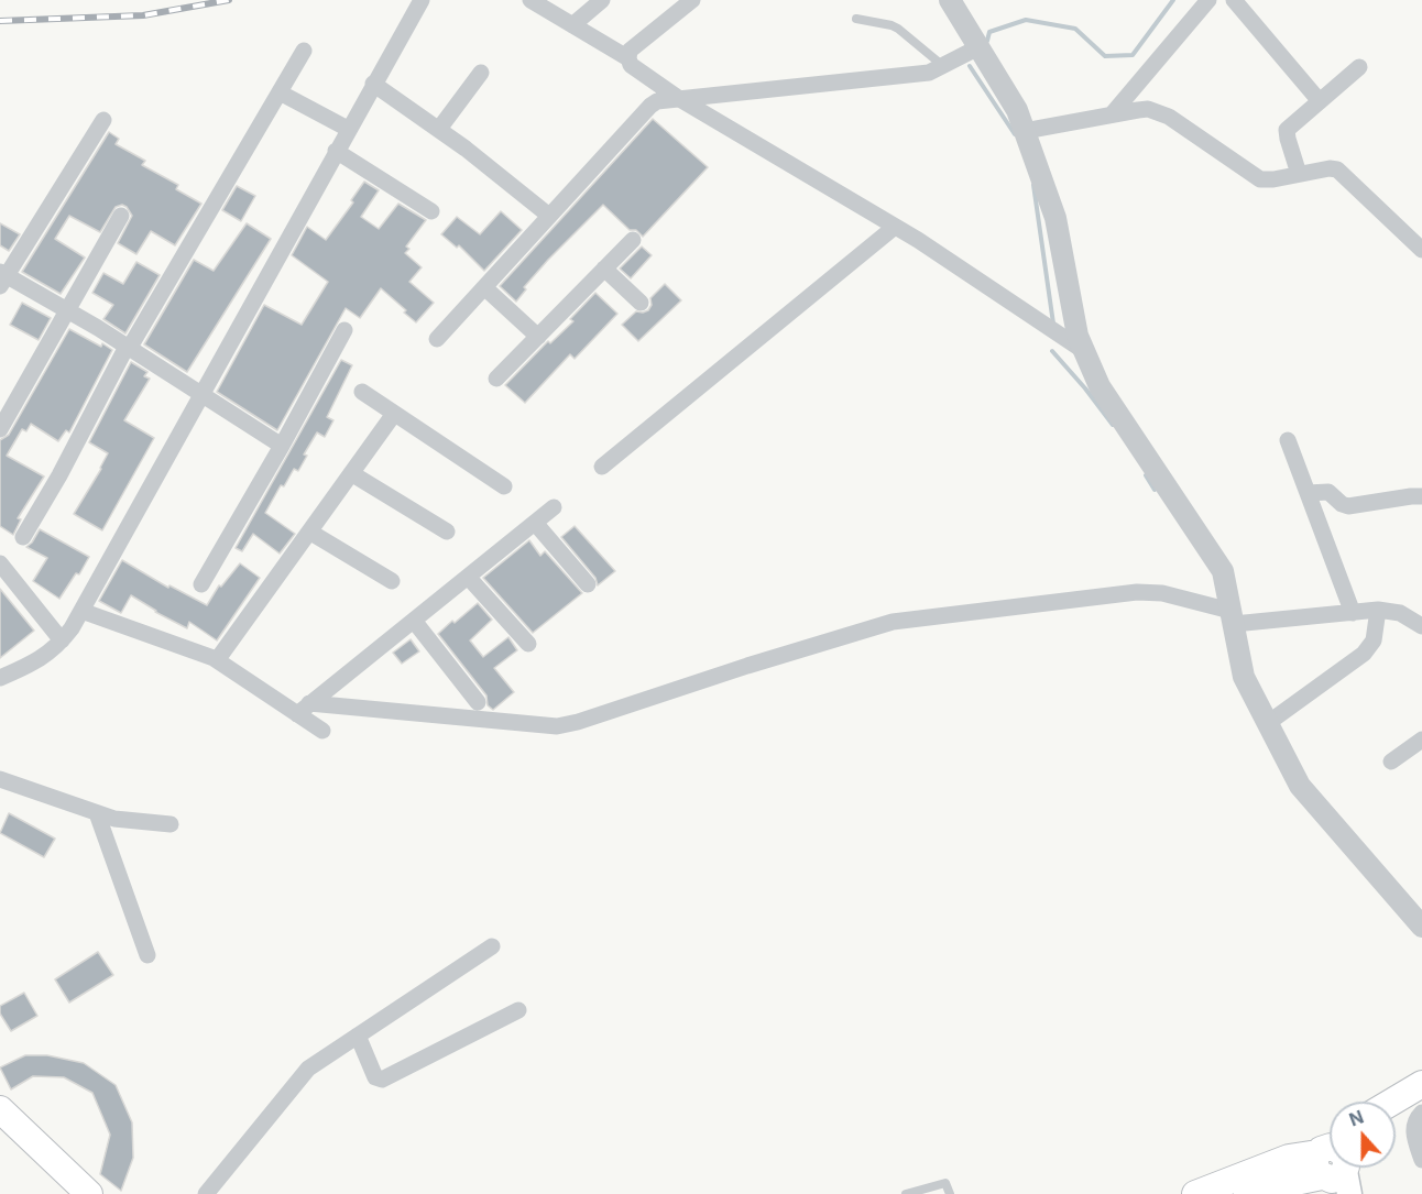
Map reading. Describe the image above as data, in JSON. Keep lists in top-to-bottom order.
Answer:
{
  "north": "top"
}
